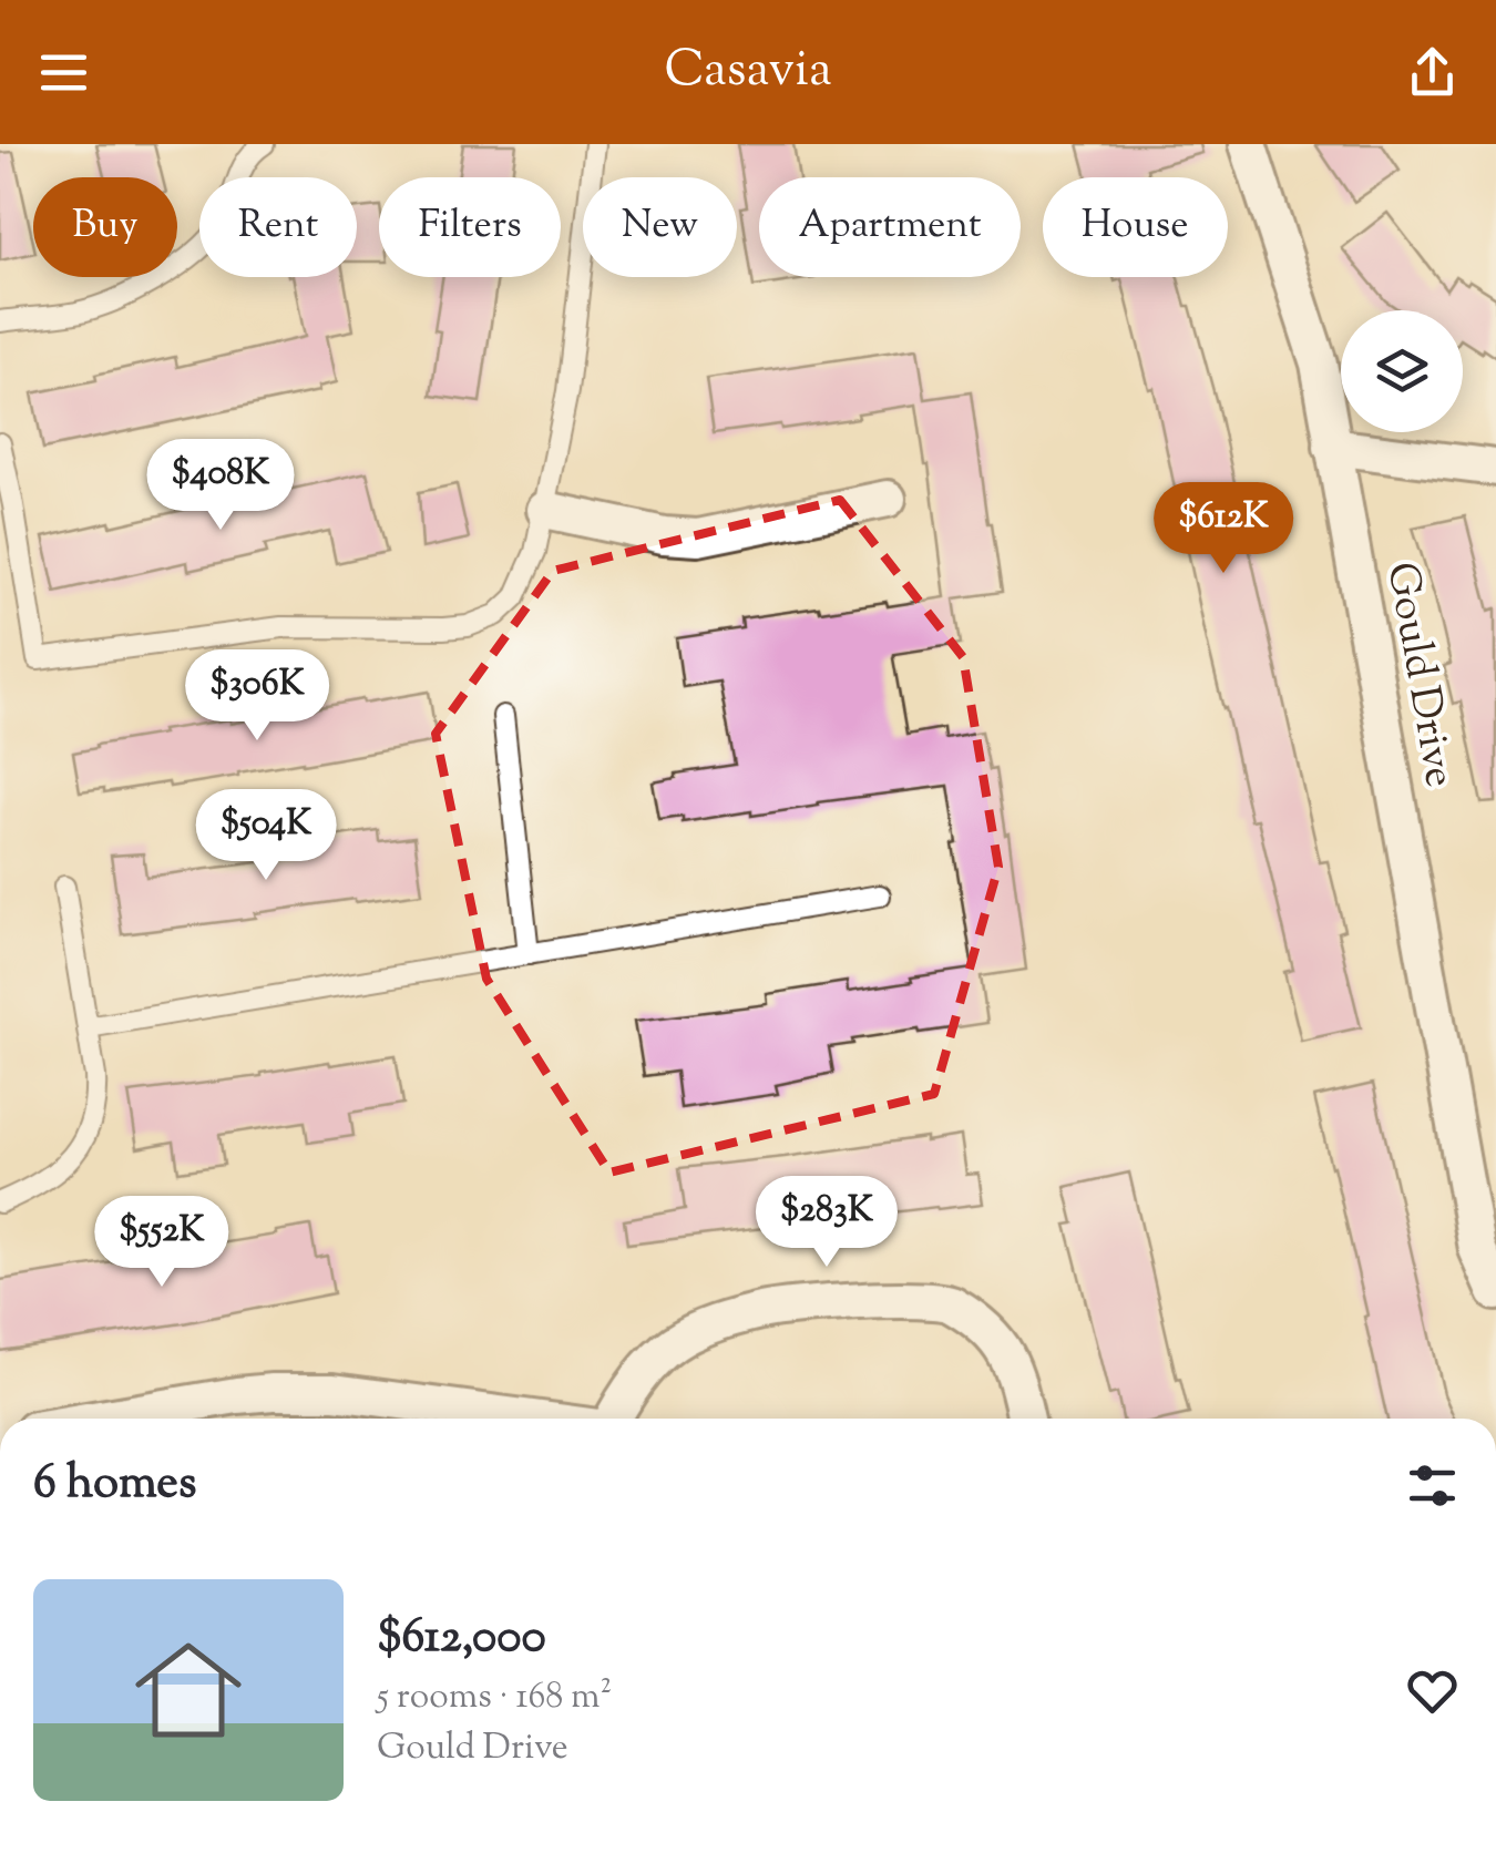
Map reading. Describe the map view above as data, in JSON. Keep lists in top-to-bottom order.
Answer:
{
  "streets": {
    "street": ["Gould Drive"]
  },
  "page": {
    "header": "Casavia",
    "chip": [
      "Buy",
      "Rent",
      "Filters",
      "New",
      "Apartment",
      "House"
    ],
    "price": [
      "$408K",
      "$612K",
      "$306K",
      "$504K",
      "$283K",
      "$552K"
    ],
    "heading": "6 homes",
    "list": [
      {
        "name": "$612,000",
        "note": "5 rooms · 168 m² · Gould Drive"
      }
    ]
  }
}
